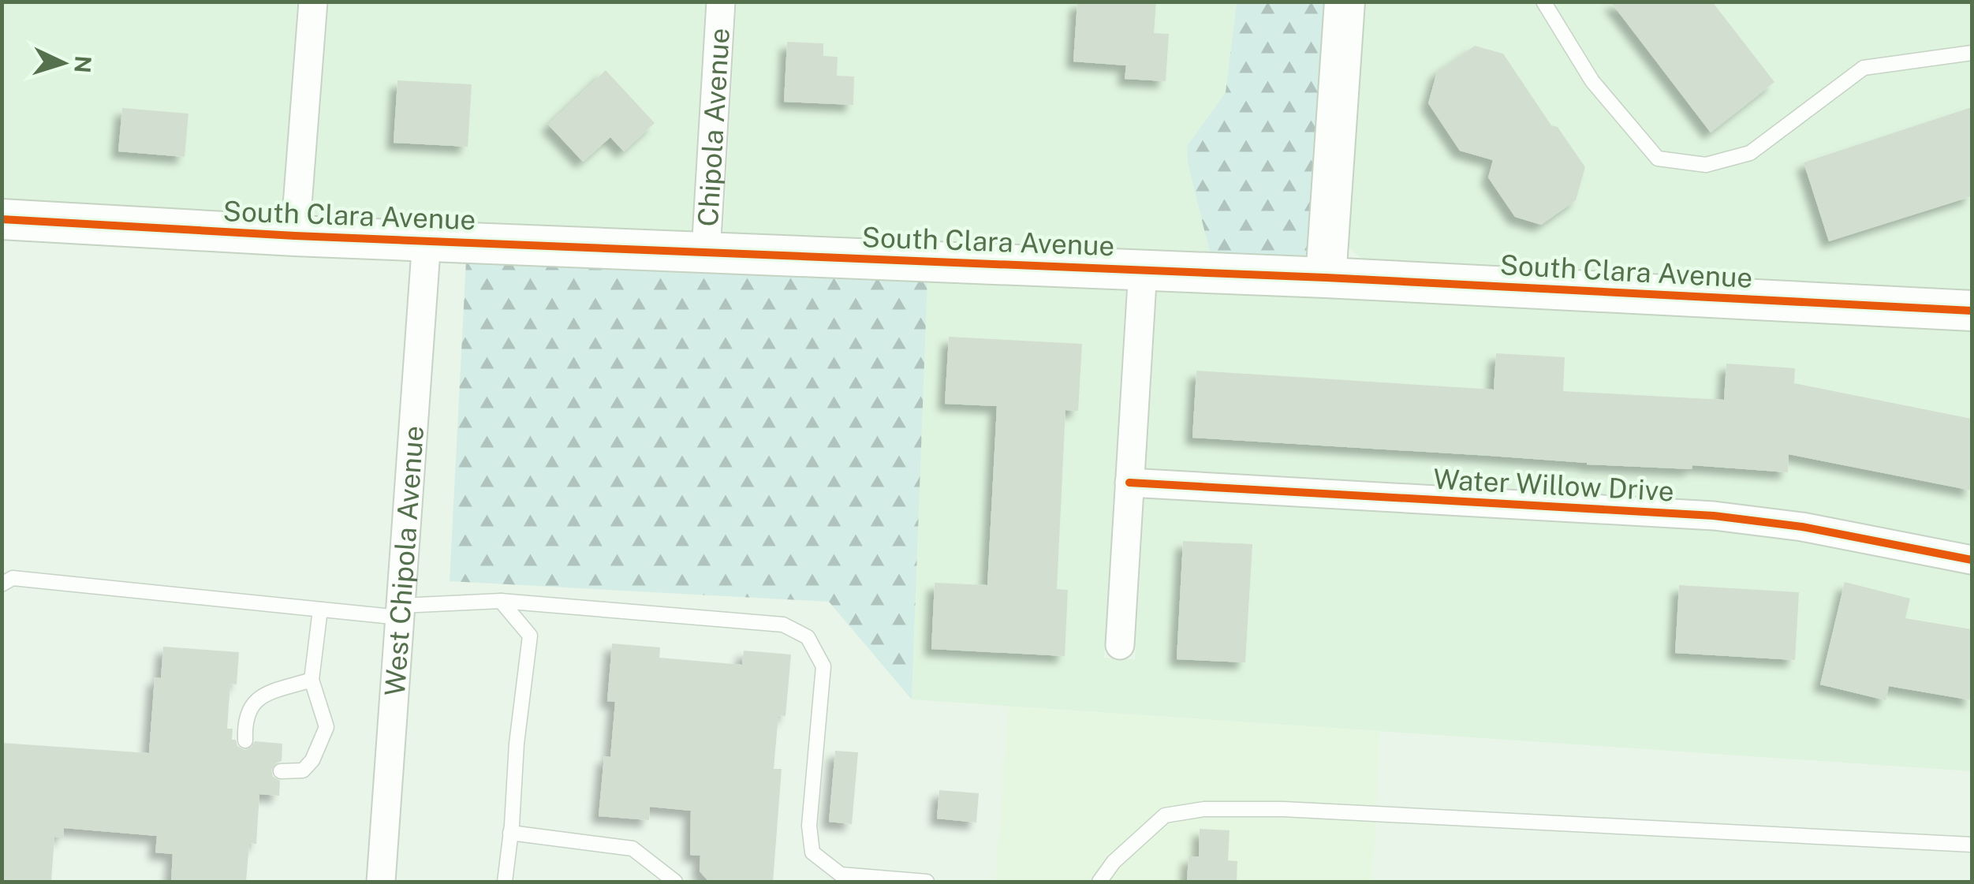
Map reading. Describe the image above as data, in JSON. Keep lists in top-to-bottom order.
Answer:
{
  "streets": {
    "street": [
      "Chipola Avenue",
      "South Clara Avenue",
      "Water Willow Drive",
      "West Chipola Avenue"
    ]
  },
  "crossings": [
    ["Chipola Avenue", "South Clara Avenue"],
    ["South Clara Avenue", "West Chipola Avenue"]
  ],
  "north": "right"
}
